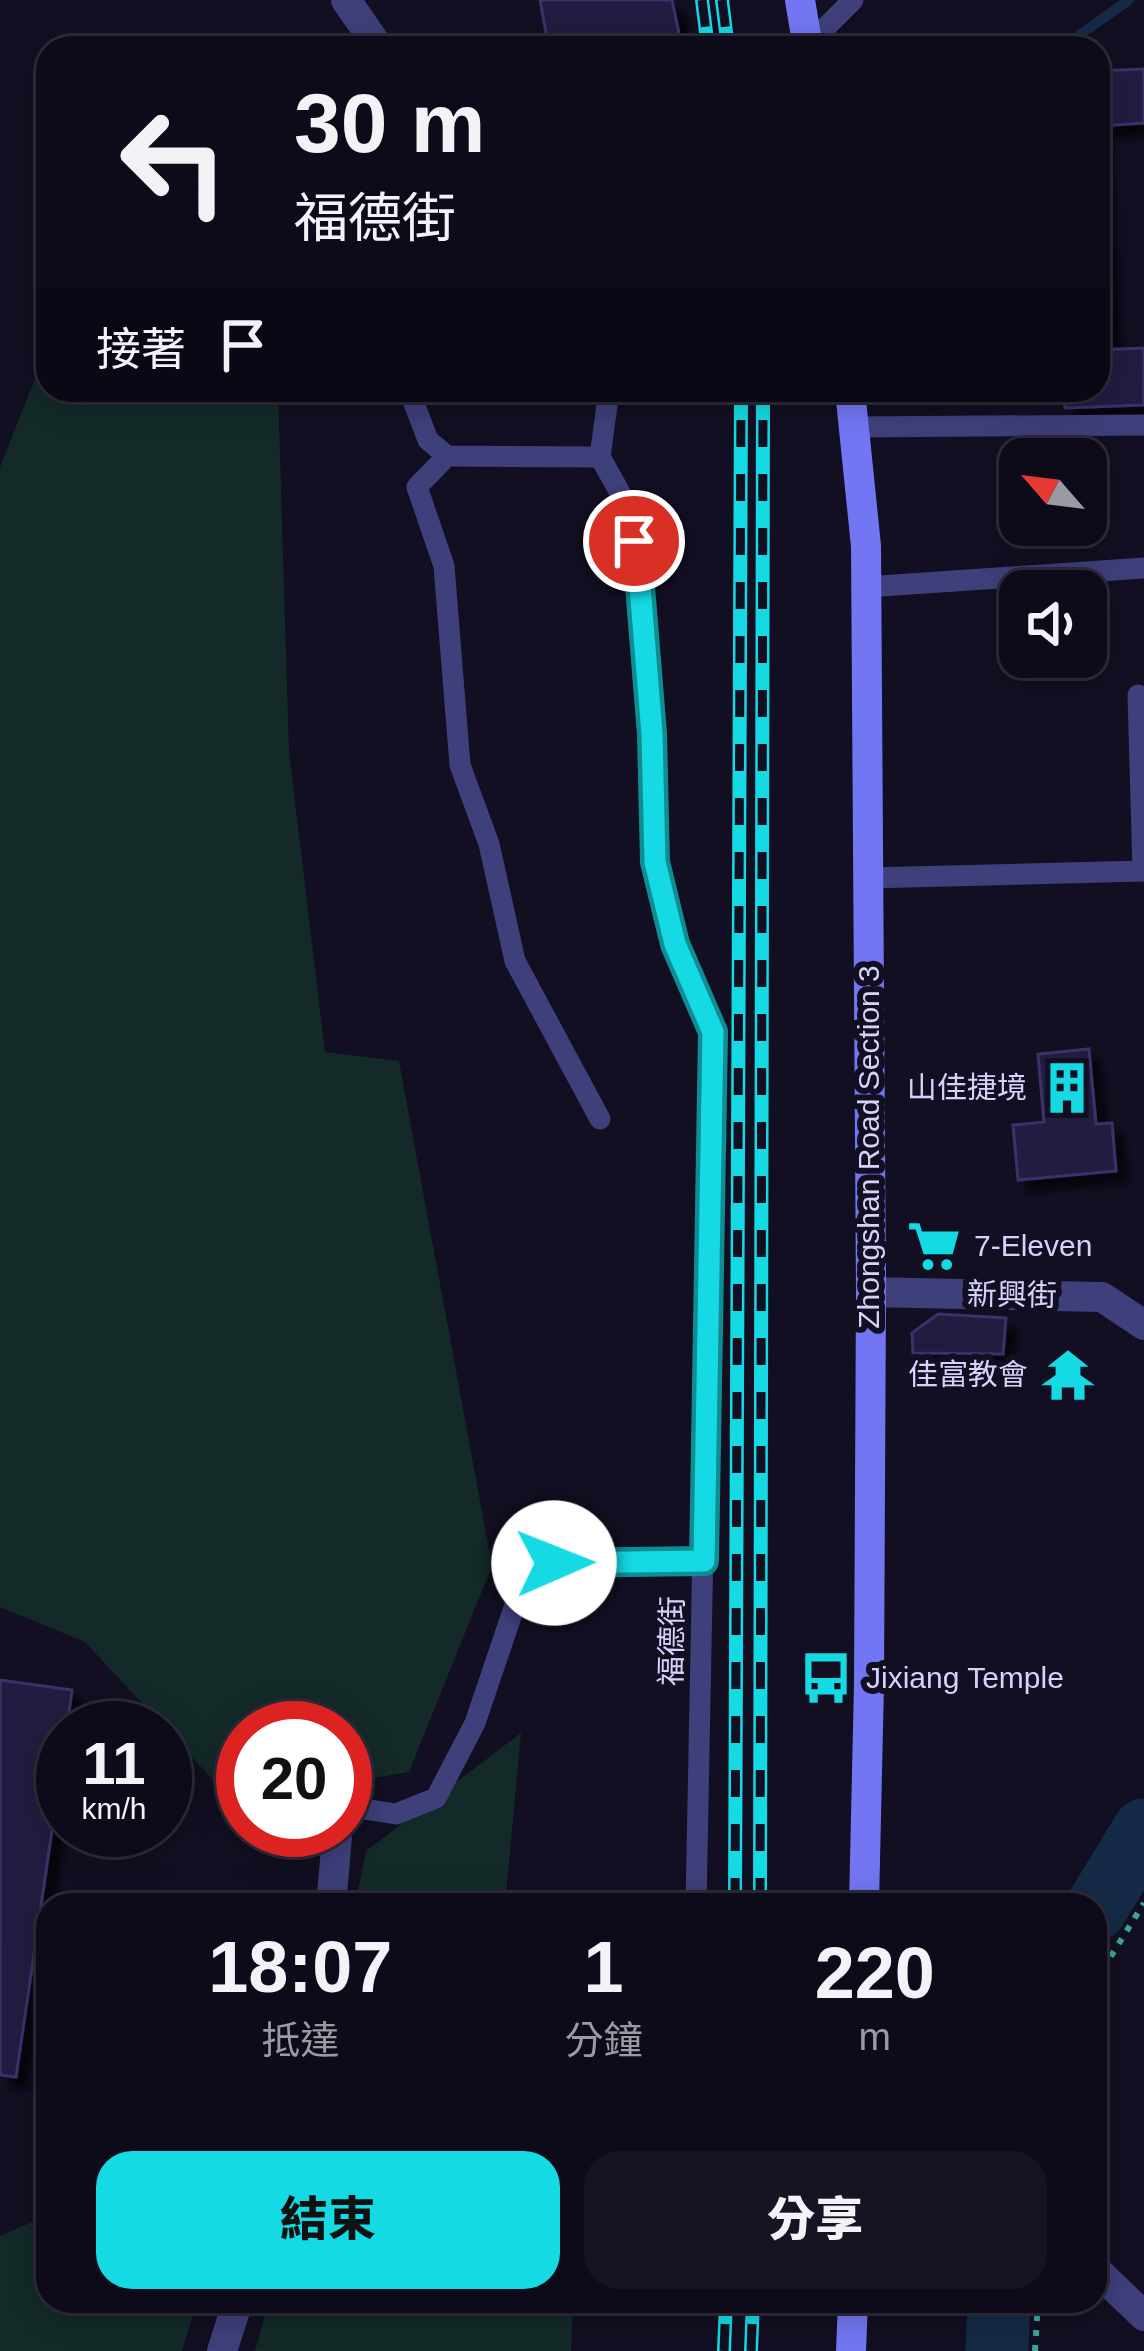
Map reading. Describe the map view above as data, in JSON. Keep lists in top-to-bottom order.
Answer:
{
  "streets": {
    "main road": ["Zhongshan Road Section 3"],
    "street": ["新興街"],
    "lane": ["福德街"]
  },
  "crossings": [
    ["Zhongshan Road Section 3", "新興街"]
  ],
  "places": {
    "building": ["山佳捷境"],
    "supermarket": ["7-Eleven"],
    "temple": ["佳富教會"],
    "bus stop": ["Jixiang Temple"]
  },
  "north": "top left",
  "page": {
    "turn": ["30 m", "福德街"],
    "then": "接著",
    "speed": "11 km/h",
    "limit": "20",
    "eta": [
      "18:07",
      "抵達",
      "1",
      "分鐘",
      "220",
      "m"
    ],
    "buttons": ["結束", "分享"]
  }
}
